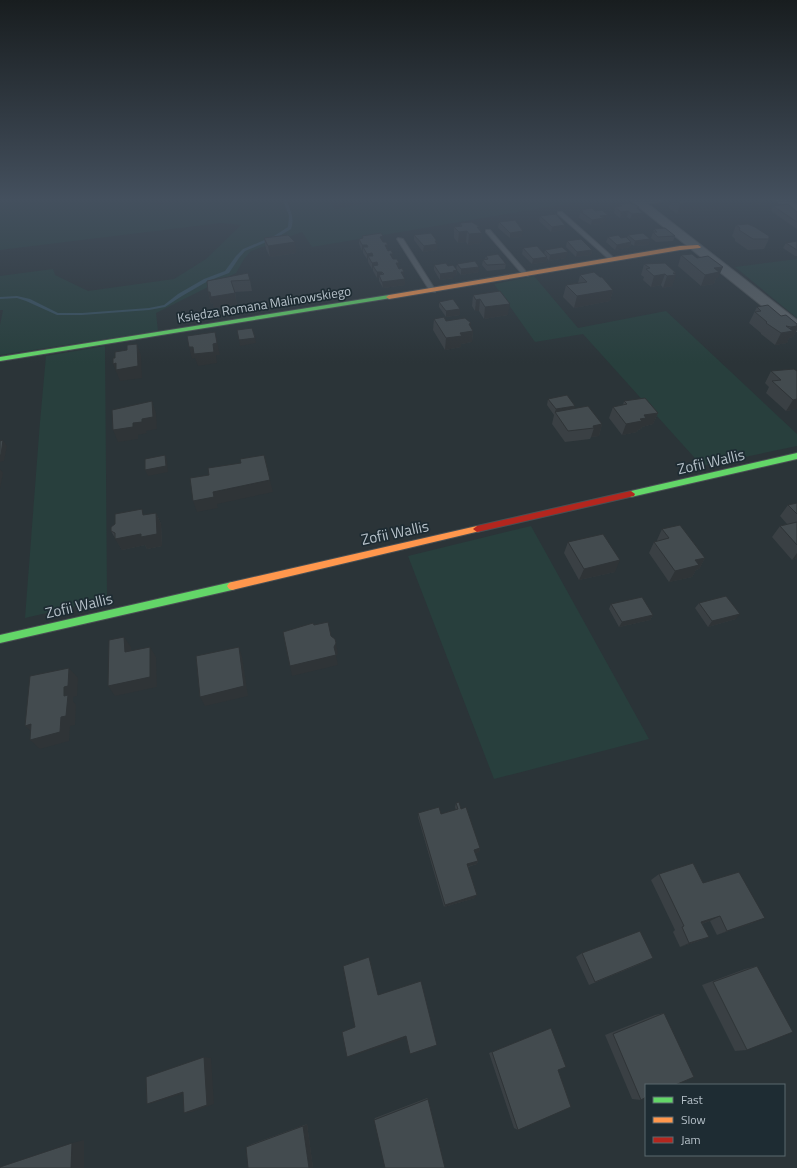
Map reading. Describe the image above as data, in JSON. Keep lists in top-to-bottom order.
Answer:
{
  "streets": {
    "street": ["Księdza Romana Malinowskiego", "Zofii Wallis"]
  },
  "legend": ["Fast", "Slow", "Jam"]
}
